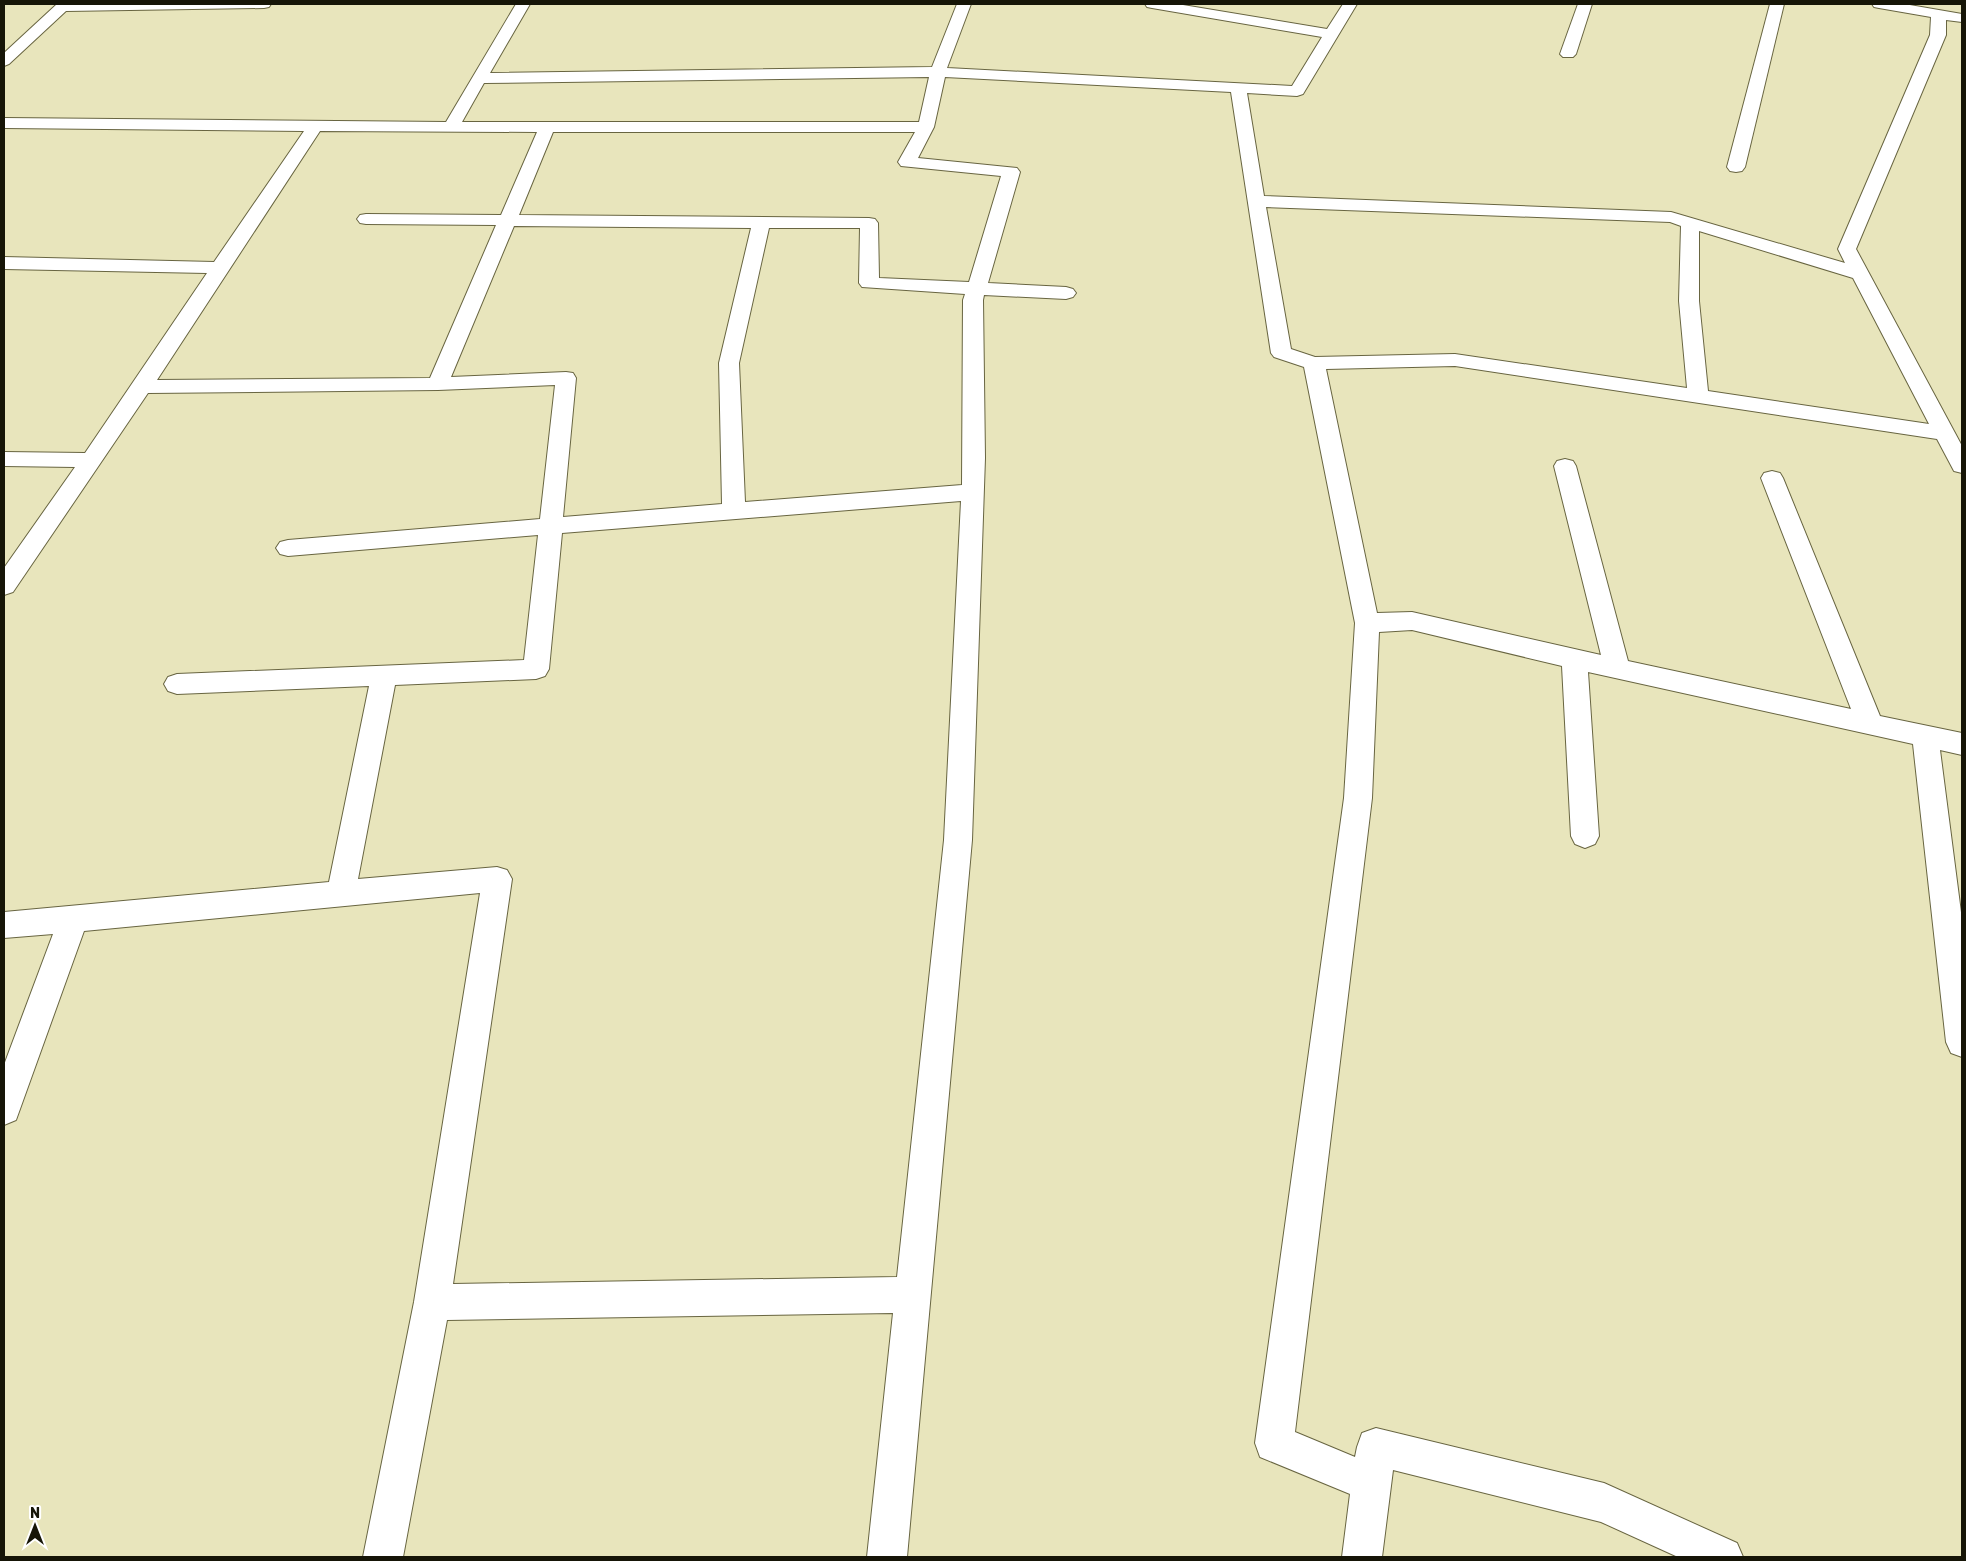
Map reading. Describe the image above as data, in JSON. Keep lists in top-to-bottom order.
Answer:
{
  "north": "top"
}
